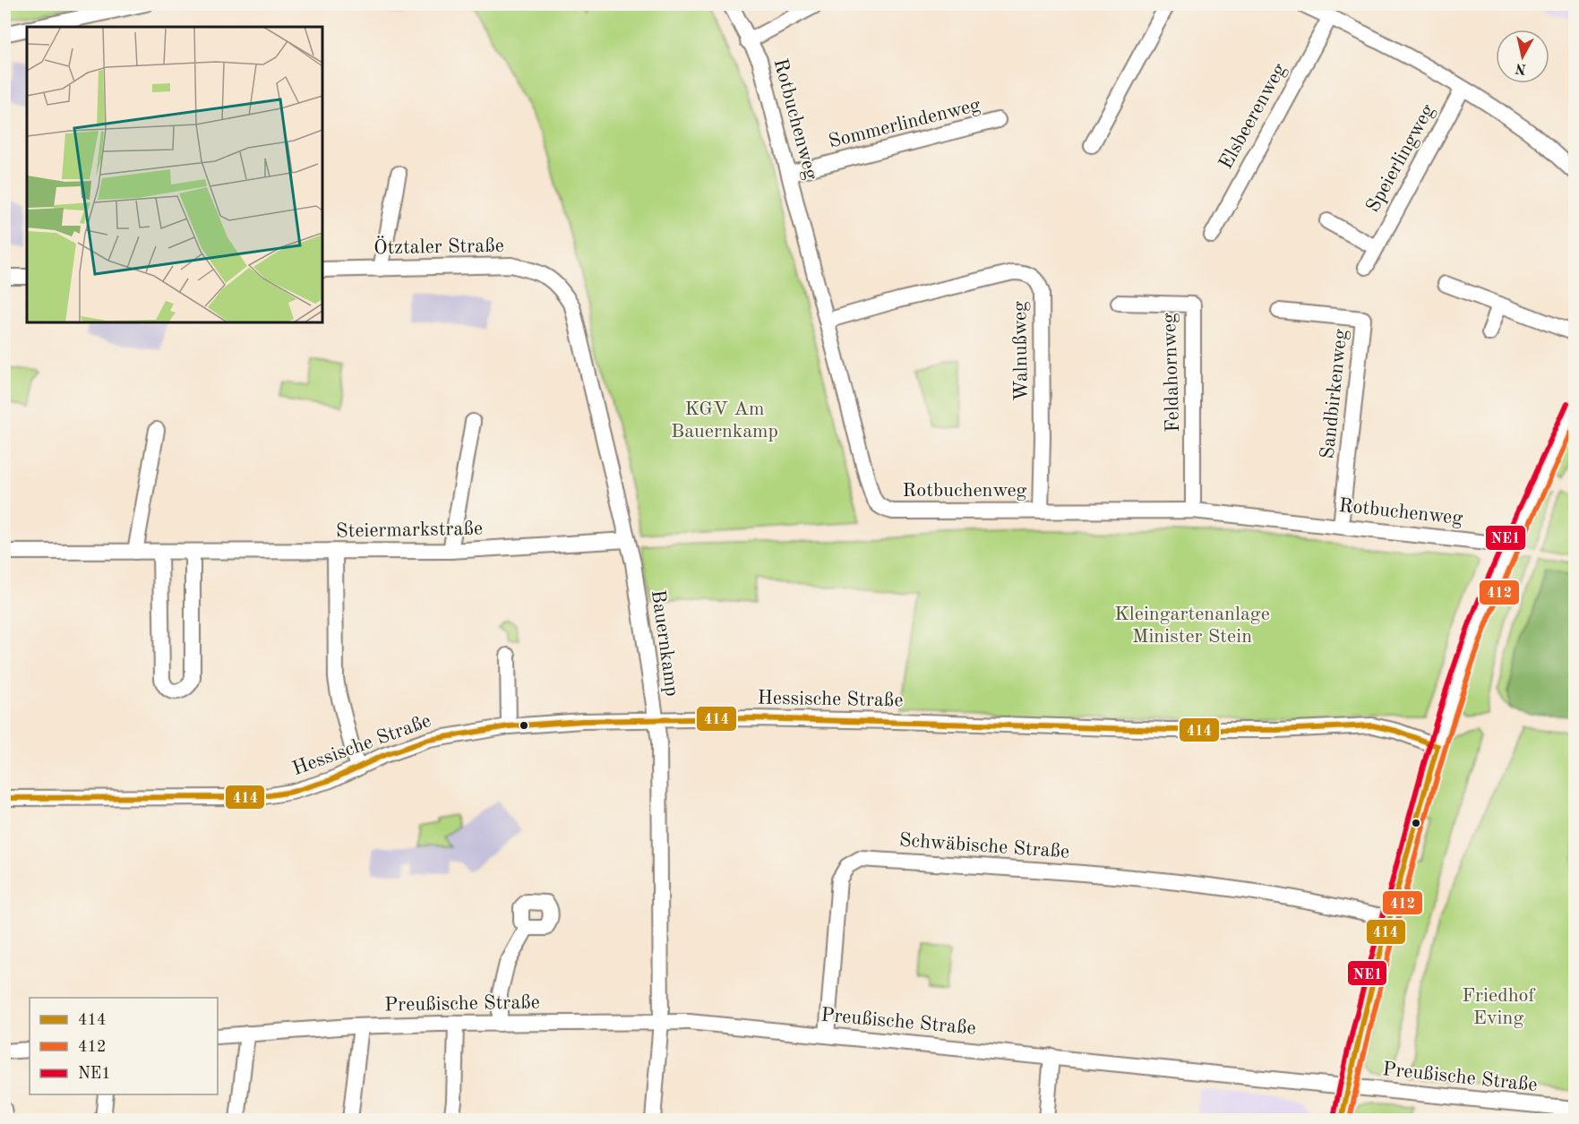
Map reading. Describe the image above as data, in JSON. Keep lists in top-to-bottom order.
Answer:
{
  "streets": {
    "street": [
      "Elsbeerenweg",
      "Rotbuchenweg",
      "Sommerlindenweg",
      "Speierlingweg",
      "Ötztaler Straße",
      "Walnußweg",
      "Feldahornweg",
      "Sandbirkenweg",
      "Steiermarkstraße",
      "Bauernkamp",
      "Hessische Straße",
      "Schwäbische Straße",
      "Preußische Straße"
    ]
  },
  "crossings": [
    ["Rotbuchenweg", "Sommerlindenweg"],
    ["Rotbuchenweg", "Walnußweg"],
    ["Rotbuchenweg", "Feldahornweg"],
    ["Rotbuchenweg", "Sandbirkenweg"],
    ["Ötztaler Straße", "Bauernkamp"],
    ["Steiermarkstraße", "Bauernkamp"],
    ["Bauernkamp", "Hessische Straße"],
    ["Bauernkamp", "Preußische Straße"],
    ["Schwäbische Straße", "Preußische Straße"]
  ],
  "parks": ["KGV Am Bauernkamp", "Kleingartenanlage Minister Stein", "Friedhof Eving"],
  "lines": ["transit line NE1", "transit line 412", "transit line 414"],
  "legend": ["414", "412", "NE1"],
  "north": "bottom"
}
